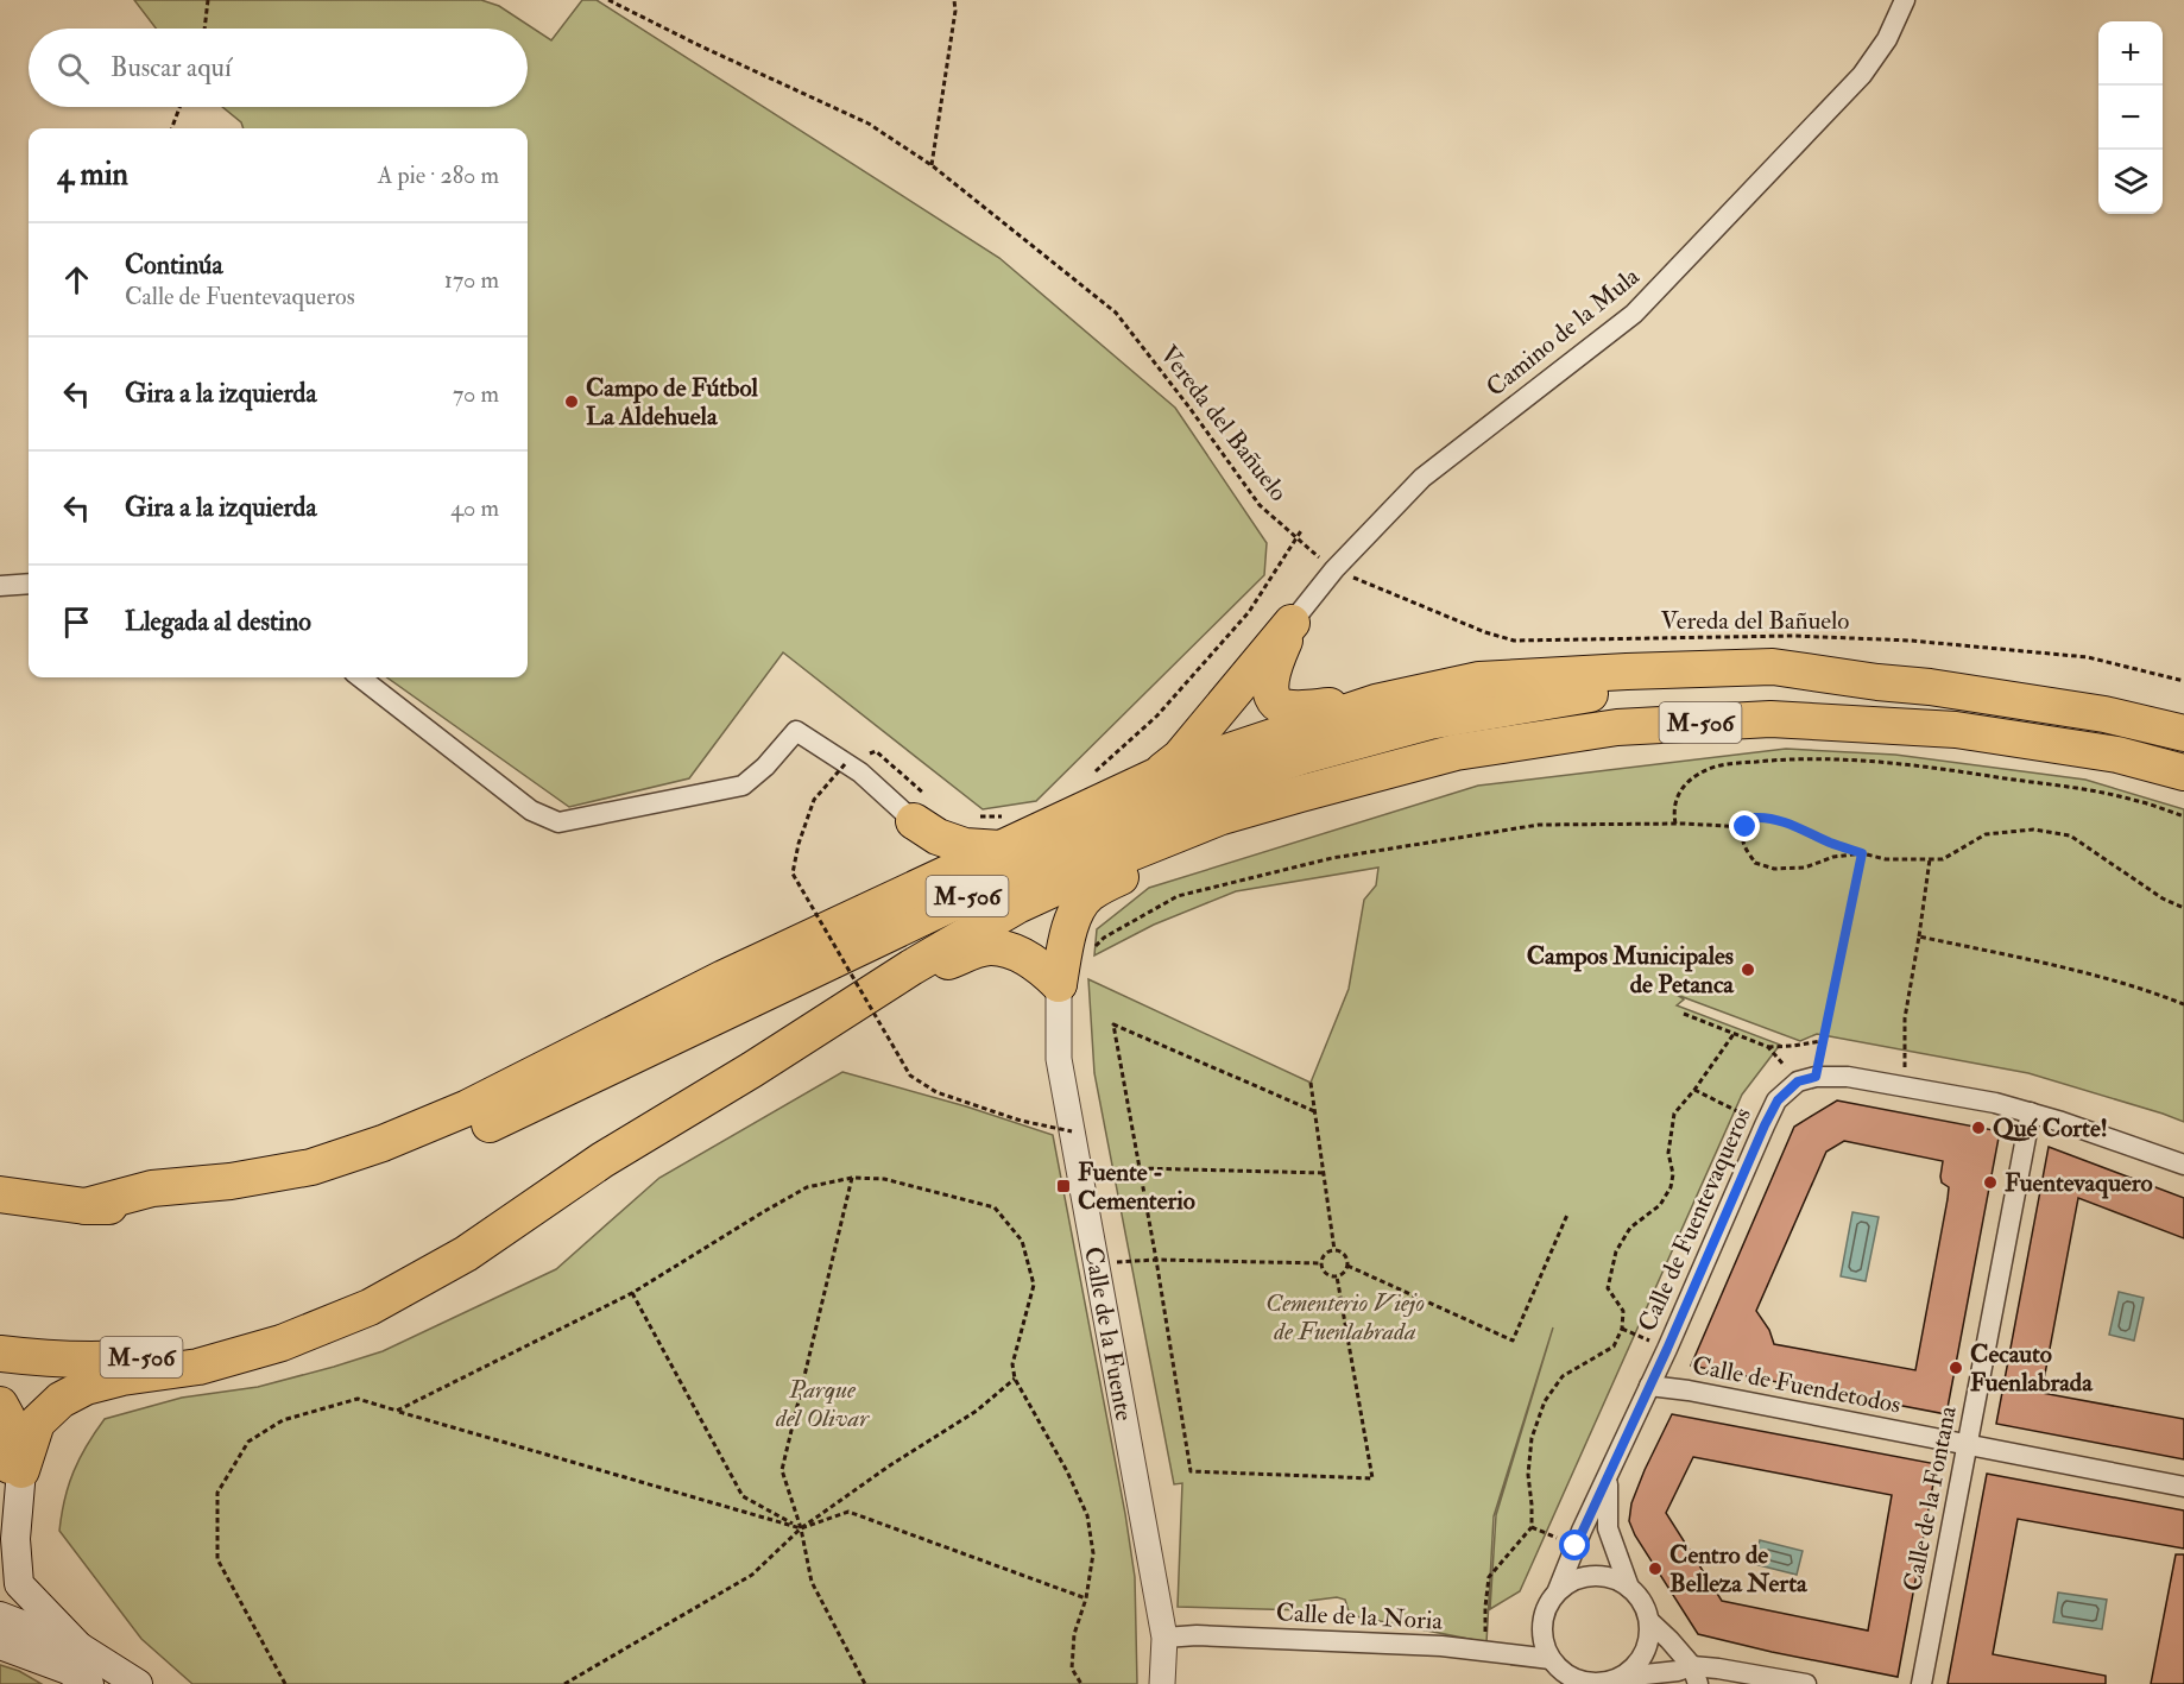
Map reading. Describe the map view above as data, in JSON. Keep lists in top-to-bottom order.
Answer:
{
  "streets": {
    "highway": ["M-506"],
    "street": [
      "Camino de la Mula",
      "Calle de Fuentevaqueros",
      "Calle de la Fuente",
      "Calle de Fuendetodos",
      "Calle de la Fontana",
      "Calle de la Noria"
    ],
    "path": ["Vereda del Bañuelo"]
  },
  "crossings": [
    ["Camino de la Mula", "Vereda del Bañuelo"],
    ["Calle de Fuentevaqueros", "Calle de Fuendetodos"],
    ["Calle de Fuentevaqueros", "Calle de la Noria"],
    ["Calle de la Fuente", "Calle de la Noria"],
    ["Calle de Fuendetodos", "Calle de la Fontana"]
  ],
  "parks": ["Cementerio Viejo de Fuenlabrada", "Parque del Olivar"],
  "places": {
    "other": [
      "Campo de Fútbol La Aldehuela",
      "Campos Municipales de Petanca",
      "Qué Corte!",
      "Fuentevaquero",
      "Cecauto Fuenlabrada",
      "Centro de Belleza Nerta"
    ],
    "transit": ["Fuente - Cementerio"]
  },
  "page": {
    "map_buttons": ["+", "−"],
    "search": "Buscar aquí",
    "heading": ["4 min", "A pie · 280 m"],
    "list": [
      ["Continúa", "Calle de Fuentevaqueros", "170 m"],
      ["Gira a la izquierda", "70 m"],
      ["Gira a la izquierda", "40 m"],
      "Llegada al destino"
    ]
  }
}
